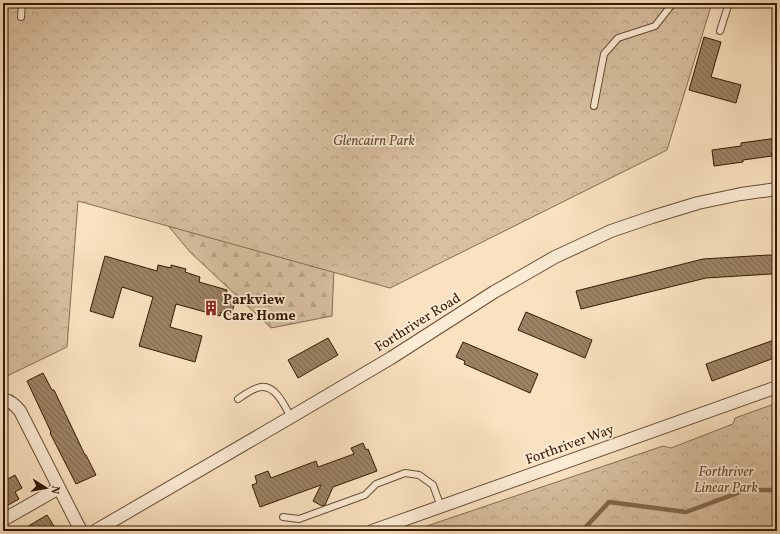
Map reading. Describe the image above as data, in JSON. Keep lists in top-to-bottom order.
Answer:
{
  "streets": {
    "street": ["Forthriver Road", "Forthriver Way"]
  },
  "parks": ["Glencairn Park", "Forthriver Linear Park"],
  "places": {
    "building": ["Parkview Care Home"]
  },
  "north": "right"
}
